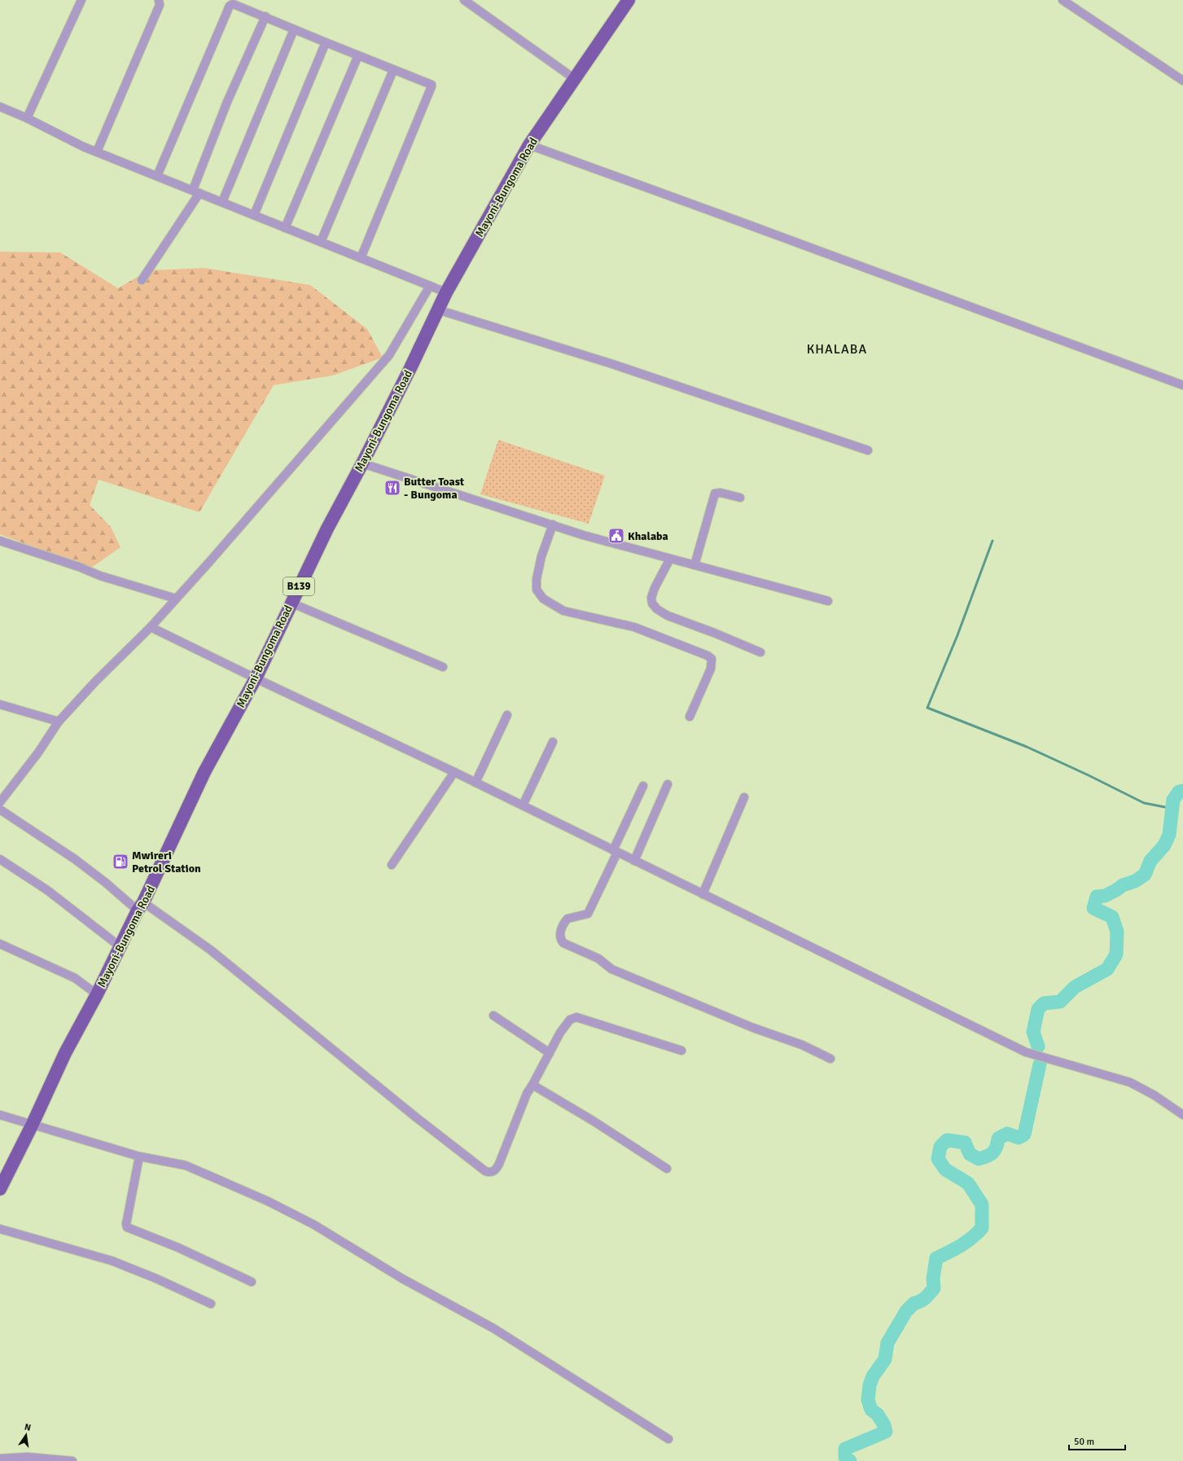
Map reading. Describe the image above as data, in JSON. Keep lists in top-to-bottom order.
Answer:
{
  "streets": {
    "main road": ["Mayoni-Bungoma Road", "B139"]
  },
  "districts": ["KHALABA"],
  "places": {
    "restaurant": ["Butter Toast - Bungoma"],
    "public building": ["Khalaba"],
    "fuel station": ["Mwireri Petrol Station"]
  },
  "scale_bar": "50 m",
  "north": "top"
}
